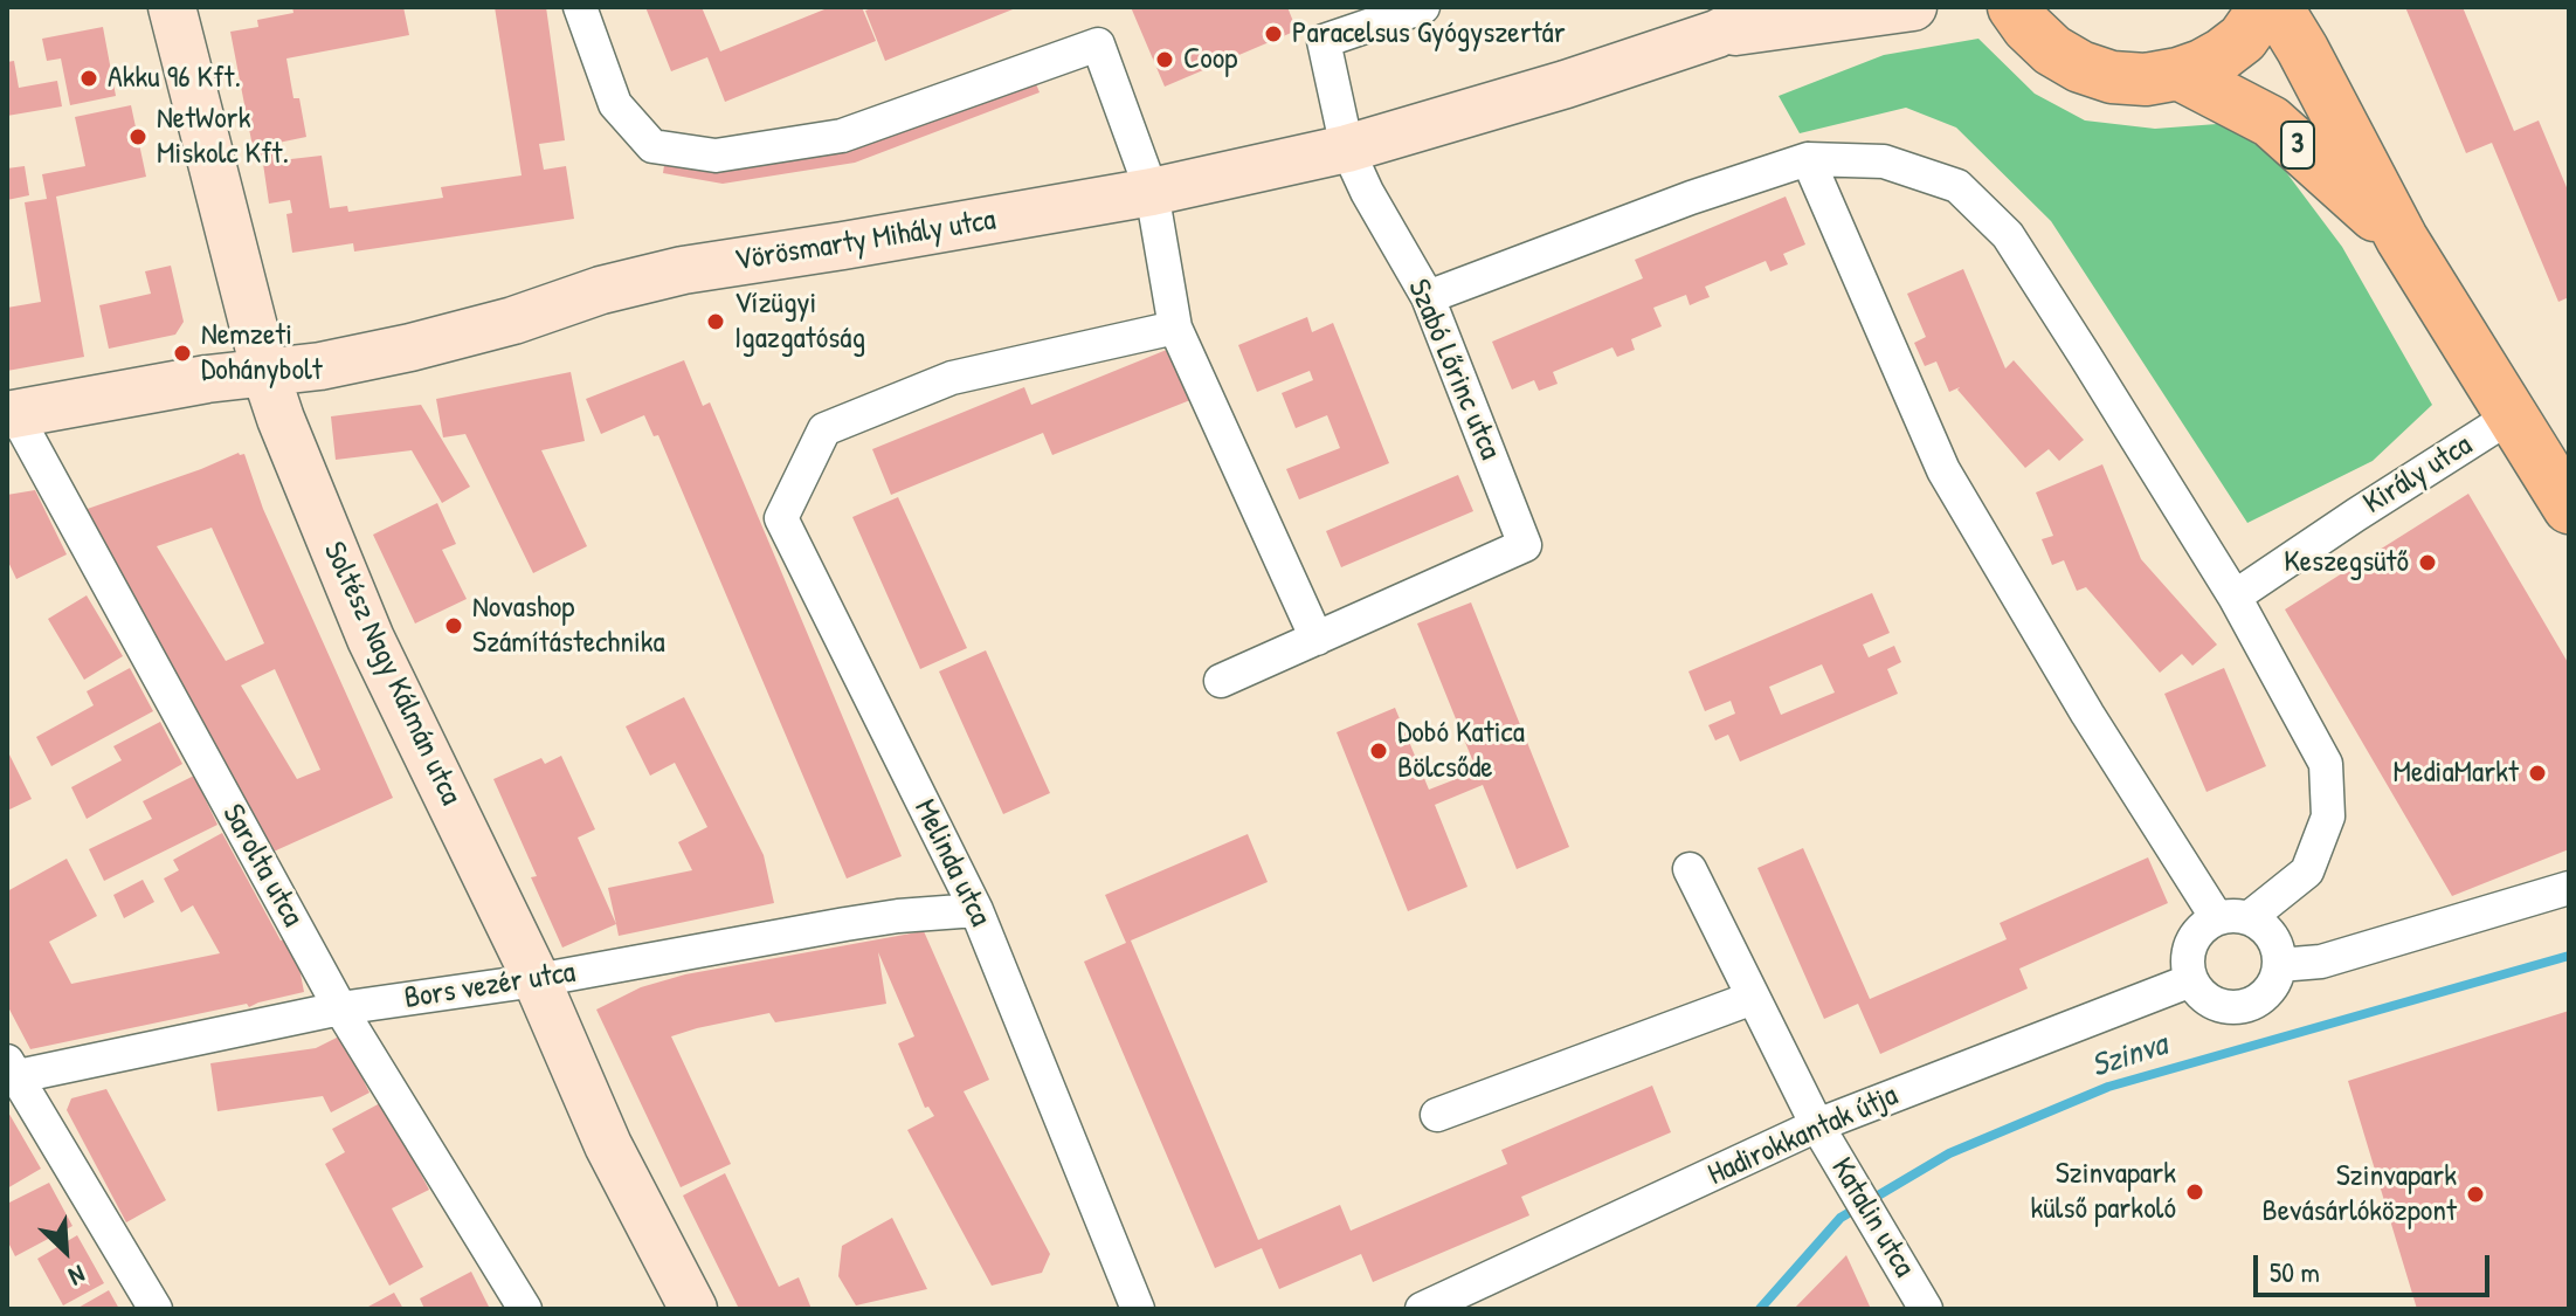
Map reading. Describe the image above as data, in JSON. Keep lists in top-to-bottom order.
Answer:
{
  "streets": {
    "main road": ["3", "Vörösmarty Mihály utca", "Soltész Nagy Kálmán utca"],
    "street": [
      "Szabó Lőrinc utca",
      "Király utca",
      "Melinda utca",
      "Sarolta utca",
      "Bors vezér utca",
      "Hadirokkantak útja",
      "Katalin utca"
    ]
  },
  "crossings": [
    ["3", "Király utca"],
    ["Vörösmarty Mihály utca", "Szabó Lőrinc utca"],
    ["Vörösmarty Mihály utca", "Soltész Nagy Kálmán utca"],
    ["Vörösmarty Mihály utca", "Sarolta utca"],
    ["Soltész Nagy Kálmán utca", "Bors vezér utca"],
    ["Melinda utca", "Bors vezér utca"],
    ["Sarolta utca", "Bors vezér utca"],
    ["Hadirokkantak útja", "Katalin utca"]
  ],
  "water": ["Szinva"],
  "places": [
    "Paracelsus Gyógyszertár",
    "Coop",
    "Akku 96 Kft.",
    "NetWork Miskolc Kft.",
    "Vízügyi Igazgatóság",
    "Nemzeti Dohánybolt",
    "Keszegsütő",
    "Novashop Számítástechnika",
    "Dobó Katica Bölcsőde",
    "MediaMarkt",
    "Szinvapark külső parkoló",
    "Szinvapark Bevásárlóközpont"
  ],
  "scale_bar": "50 m",
  "north": "bottom right"
}
